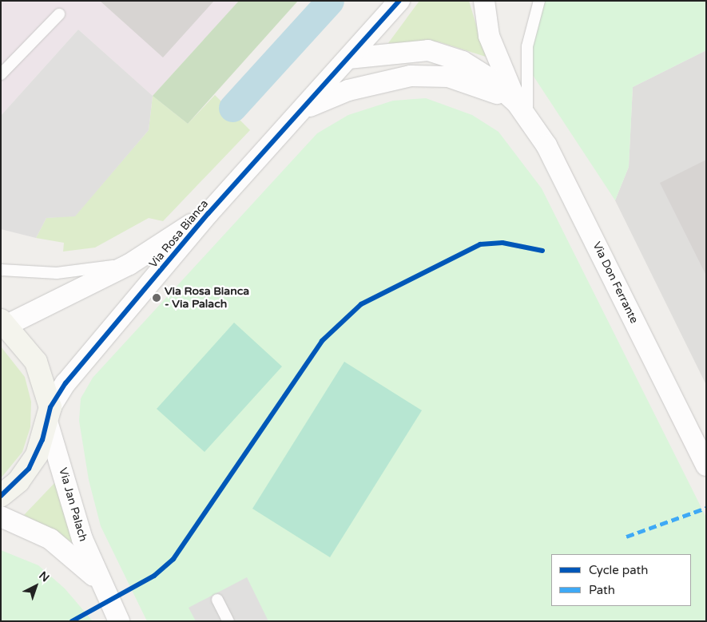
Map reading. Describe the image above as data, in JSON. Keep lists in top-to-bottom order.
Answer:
{
  "streets": {
    "street": ["Via Rosa Bianca", "Via Don Ferrante", "Via Jan Palach"]
  },
  "crossings": [
    ["Via Rosa Bianca", "Via Don Ferrante"],
    ["Via Rosa Bianca", "Via Jan Palach"]
  ],
  "places": ["Via Rosa Bianca - Via Palach"],
  "legend": ["Cycle path", "Path"],
  "north": "top right"
}
